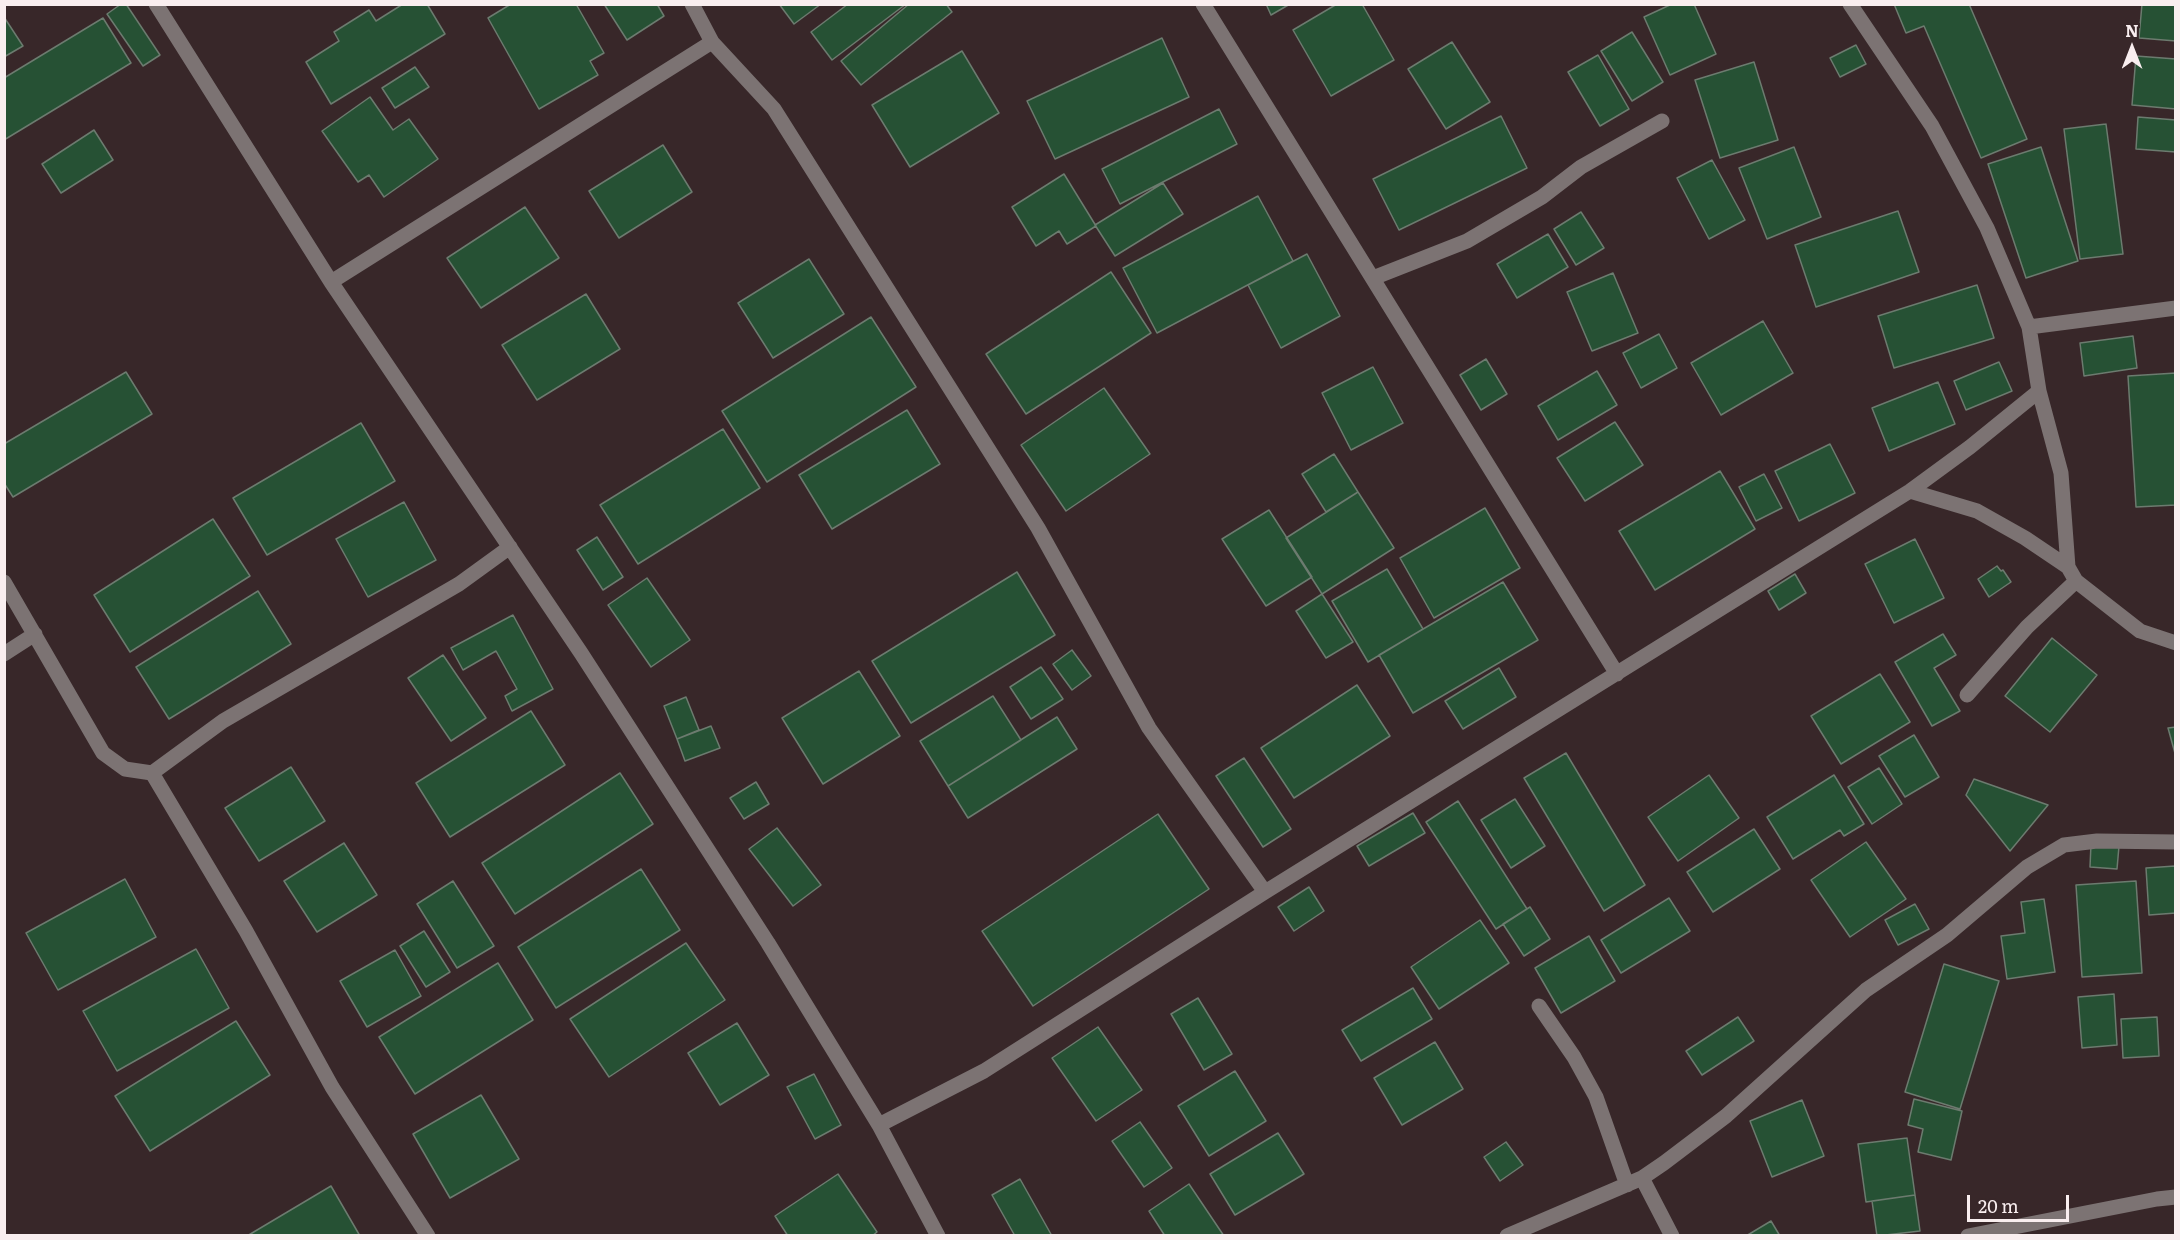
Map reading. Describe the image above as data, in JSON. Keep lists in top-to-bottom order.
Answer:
{
  "scale_bar": "20 m",
  "north": "top"
}
